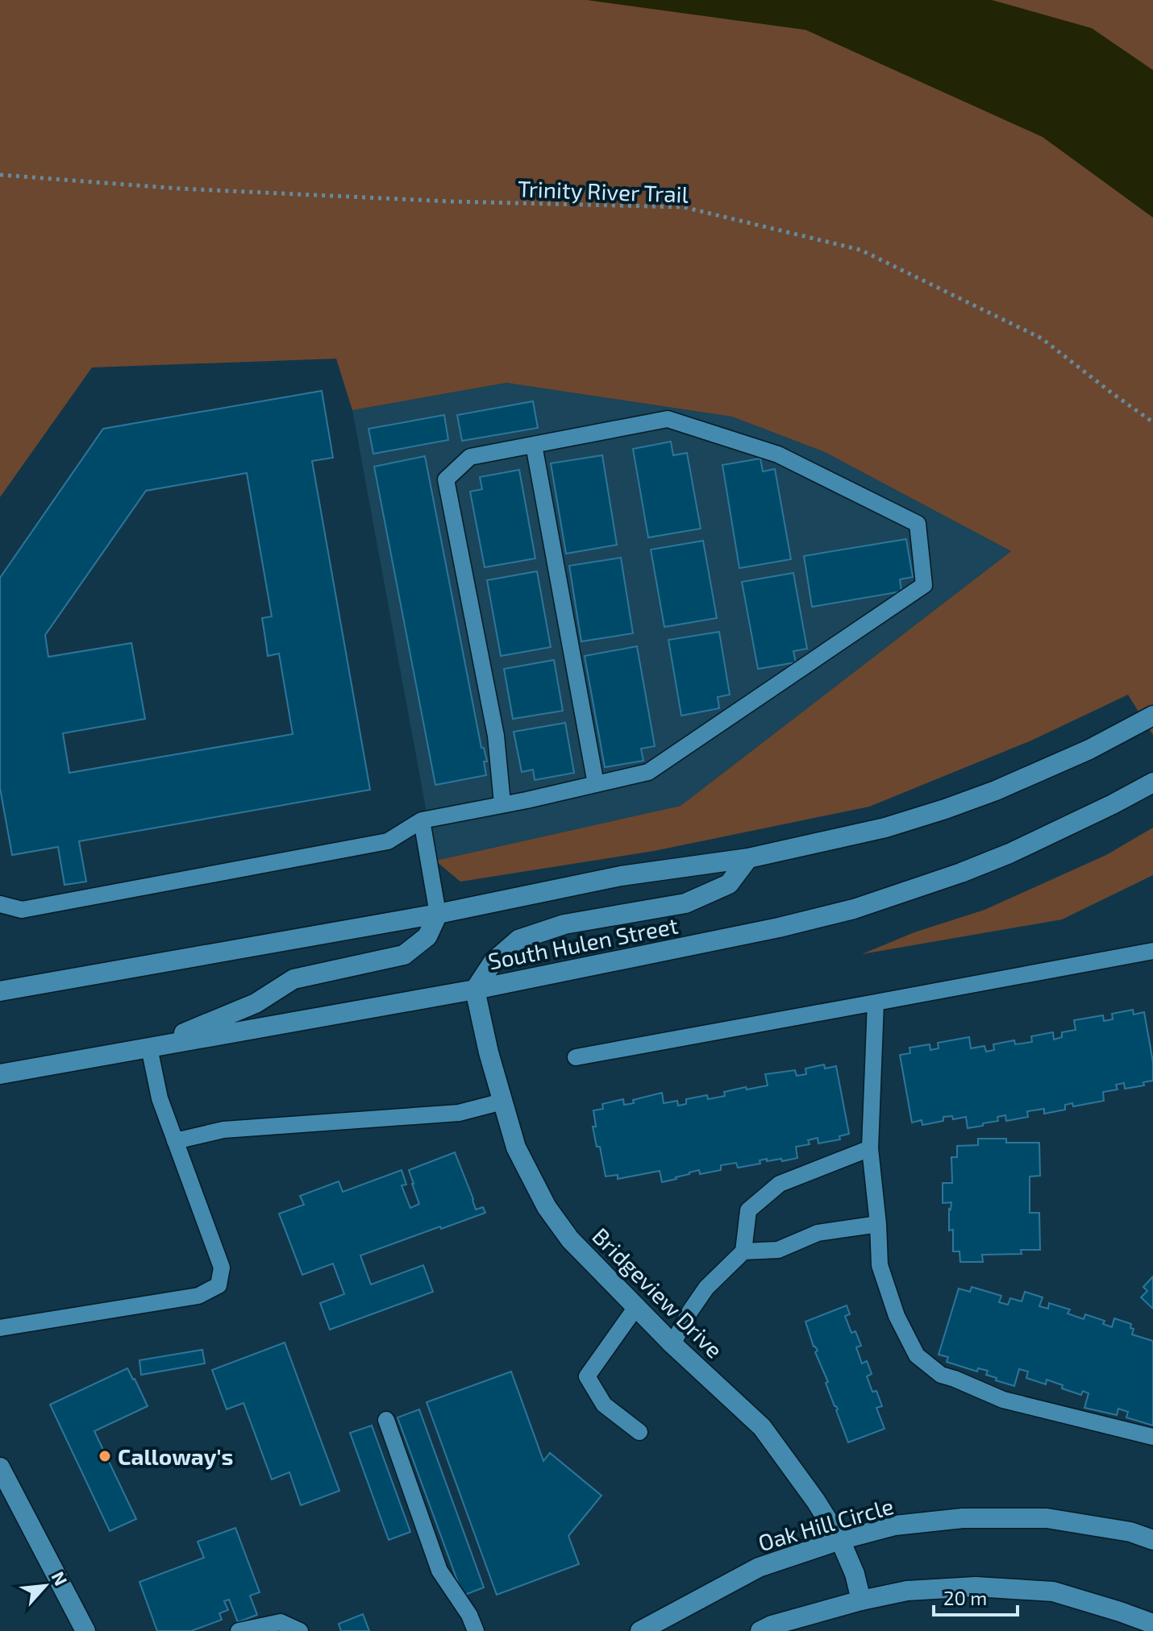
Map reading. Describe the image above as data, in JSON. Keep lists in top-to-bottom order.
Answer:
{
  "streets": {
    "main road": ["South Hulen Street", "Bridgeview Drive", "Oak Hill Circle"],
    "path": ["Trinity River Trail"]
  },
  "crossings": [
    ["South Hulen Street", "Bridgeview Drive"],
    ["Bridgeview Drive", "Oak Hill Circle"]
  ],
  "places": ["Calloway's"],
  "scale_bar": "20 m",
  "north": "top right"
}
